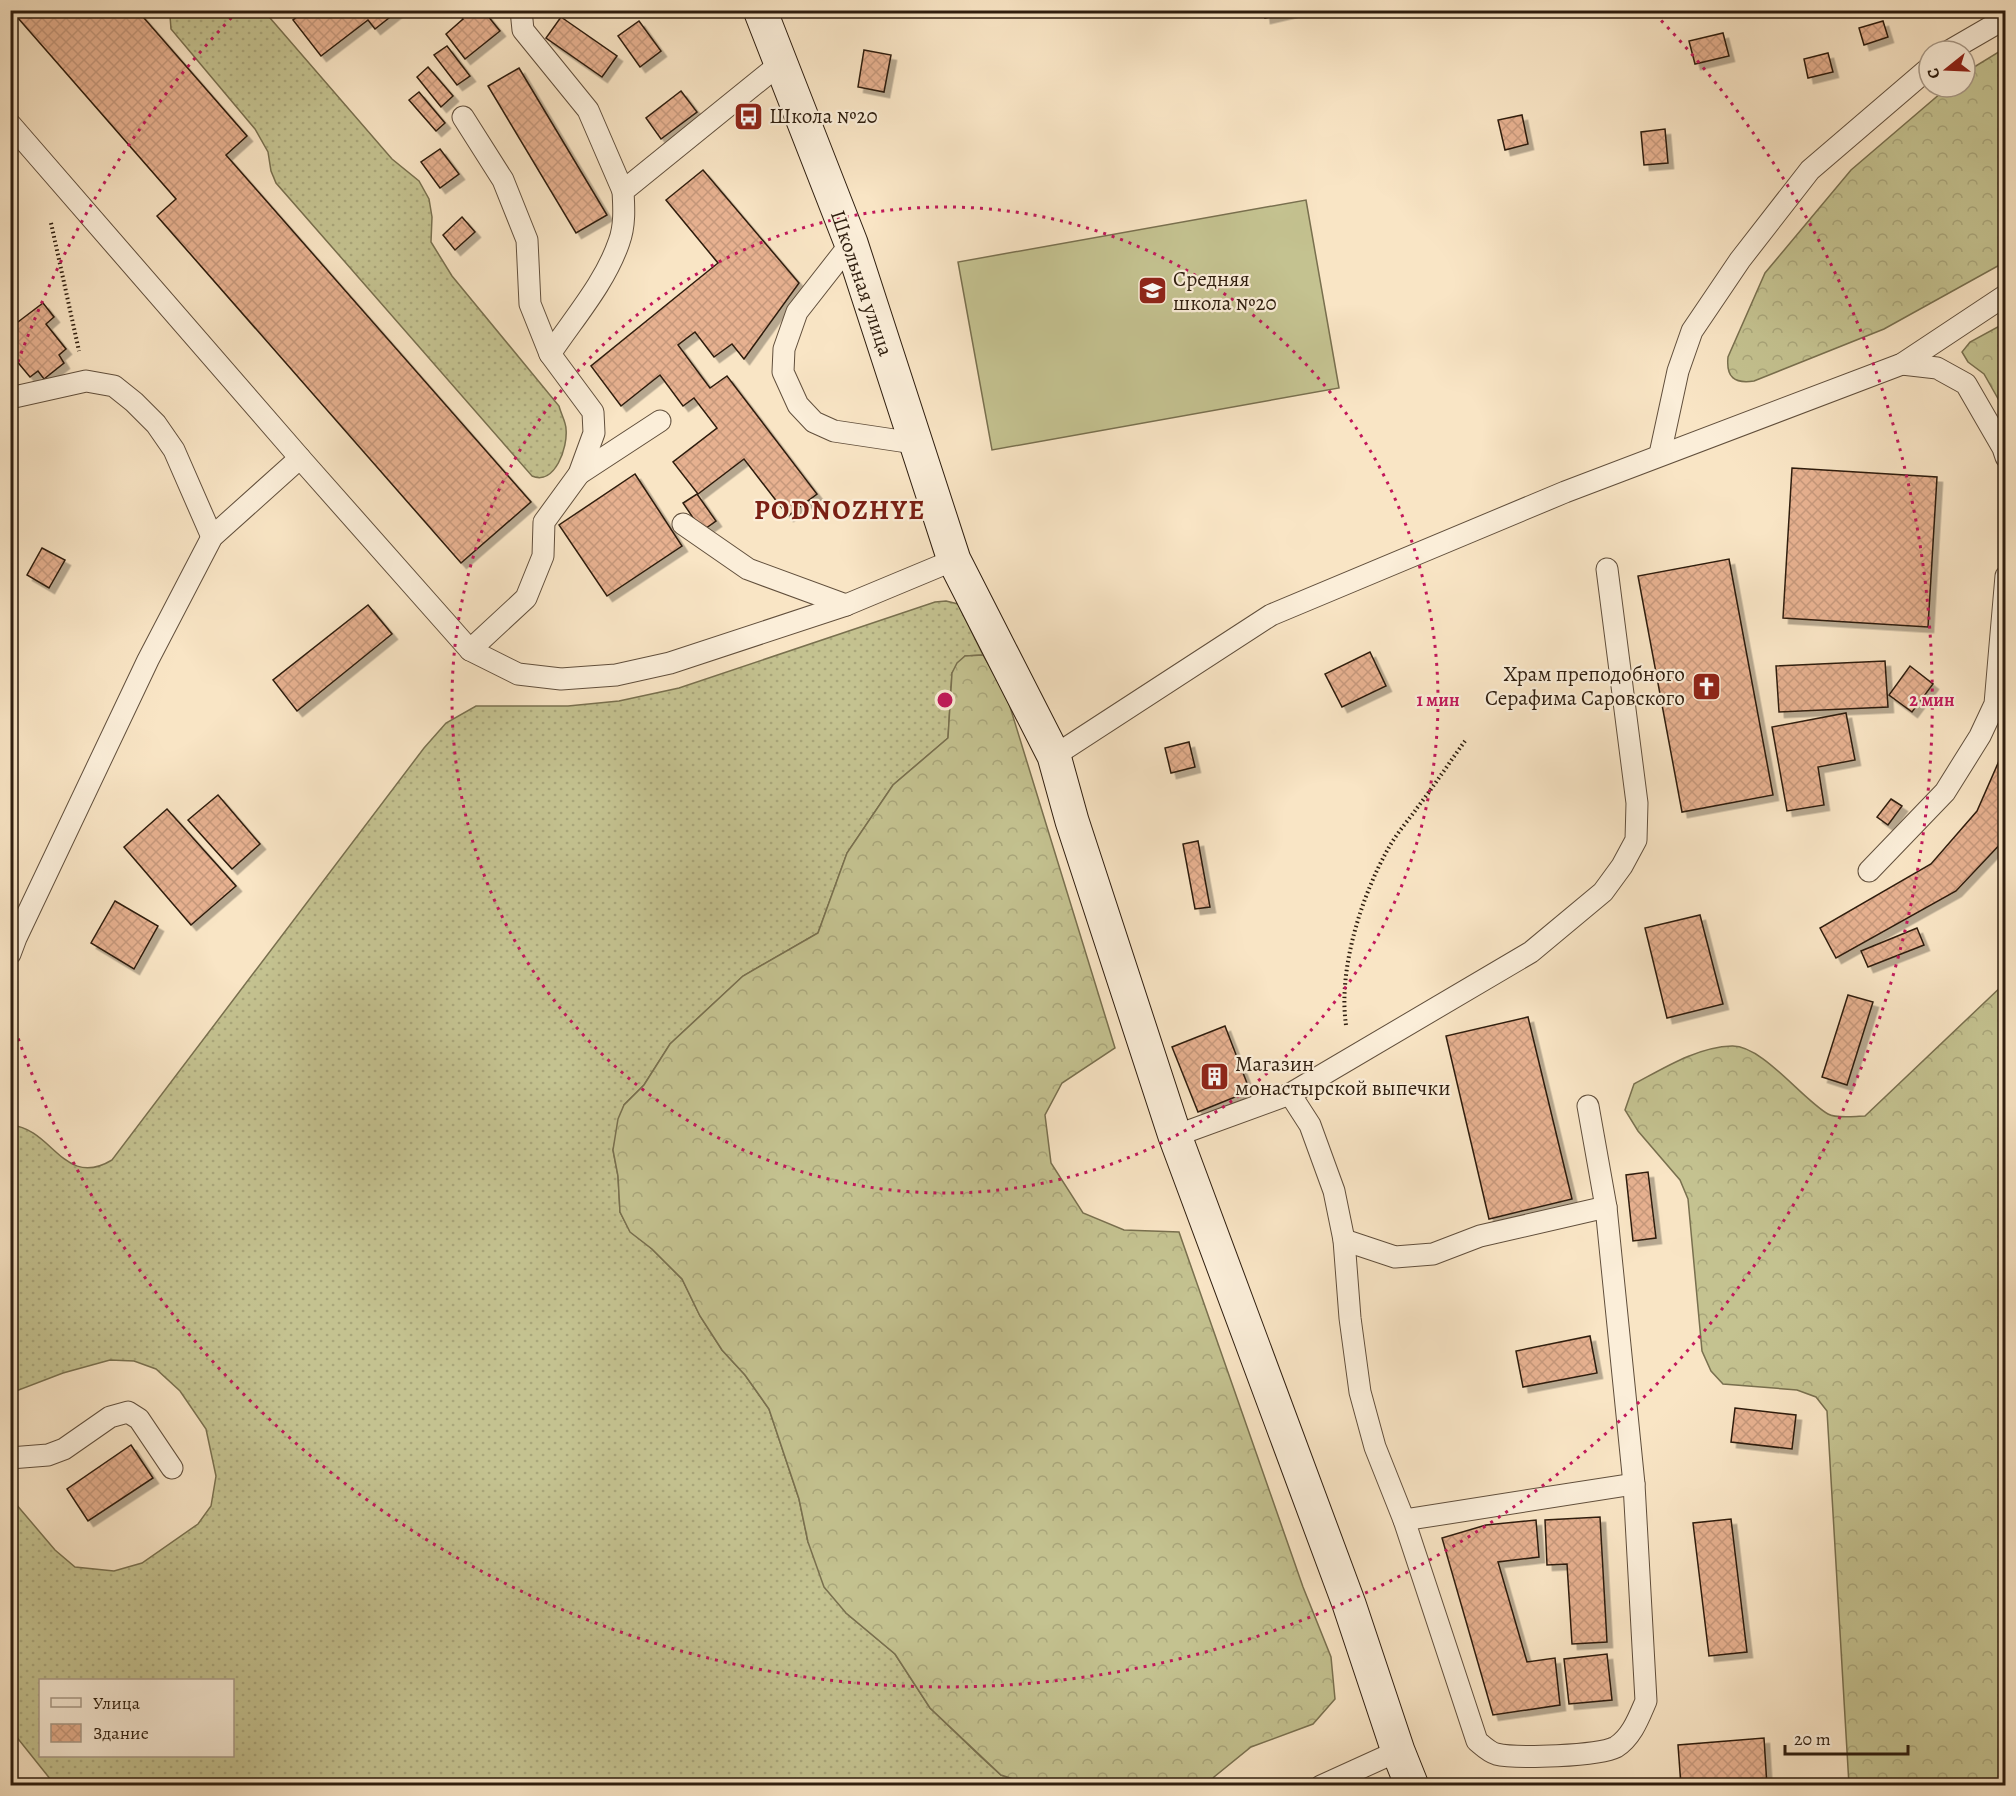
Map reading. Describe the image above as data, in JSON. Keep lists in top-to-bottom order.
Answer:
{
  "streets": {
    "main road": ["Школьная улица"]
  },
  "districts": ["PODNOZHYE"],
  "places": {
    "bus stop": ["Школа №20"],
    "school or university": ["Средняя школа №20"],
    "church": ["Храм преподобного Серафима Саровского"],
    "building": ["Магазин монастырской выпечки"]
  },
  "legend": ["Улица", "Здание"],
  "scale_bar": "20 m",
  "north": "left",
  "rings": ["1 мин", "2 мин"]
}
